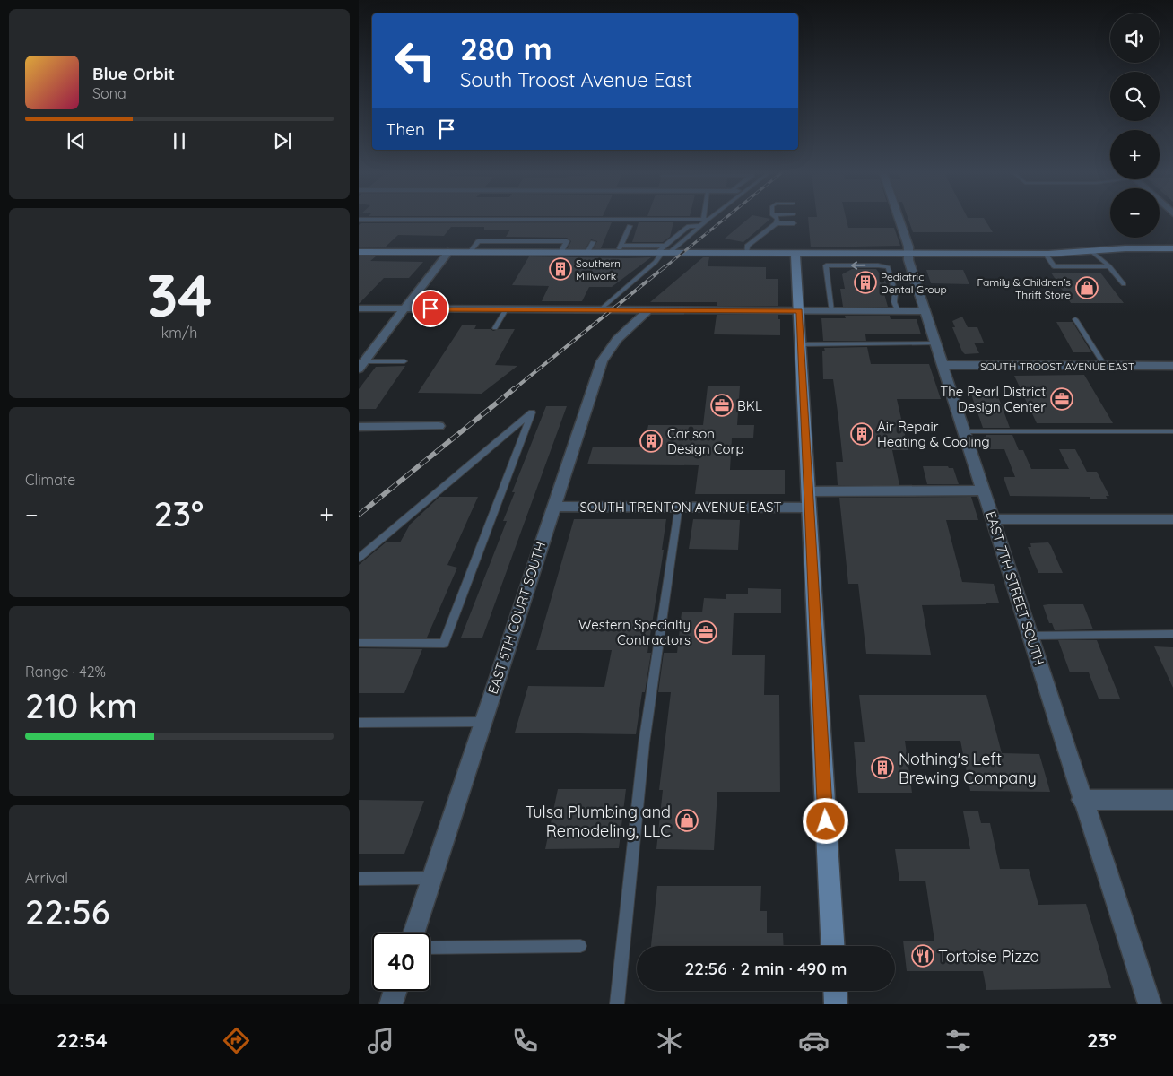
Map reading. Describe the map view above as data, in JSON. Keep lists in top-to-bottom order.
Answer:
{
  "streets": {
    "street": [
      "SOUTH TROOST AVENUE EAST",
      "SOUTH TRENTON AVENUE EAST",
      "EAST 7TH STREET SOUTH",
      "EAST 5TH COURT SOUTH"
    ]
  },
  "crossings": [
    ["SOUTH TROOST AVENUE EAST", "EAST 7TH STREET SOUTH"],
    ["SOUTH TRENTON AVENUE EAST", "EAST 7TH STREET SOUTH"],
    ["SOUTH TRENTON AVENUE EAST", "EAST 5TH COURT SOUTH"]
  ],
  "places": {
    "building": [
      "Southern Millwork",
      "Pediatric Dental Group",
      "Air Repair Heating & Cooling",
      "Carlson Design Corp",
      "Nothing's Left Brewing Company"
    ],
    "shop": ["Family & Children's Thrift Store", "Tulsa Plumbing and Remodeling, LLC"],
    "office": ["The Pearl District Design Center", "BKL", "Western Specialty Contractors"],
    "restaurant": ["Tortoise Pizza"]
  },
  "page": {
    "map_buttons": ["+", "−"],
    "turn": ["280 m", "South Troost Avenue East"],
    "song": ["Blue Orbit", "Sona"],
    "then": "Then",
    "tile": [
      ["34", "km/h"],
      "Climate",
      ["Range · 42%", "210 km"],
      ["Arrival", "22:56"]
    ],
    "heat": ["−", "23°", "+"],
    "limit": "40",
    "trip": "22:56 · 2 min · 490 m",
    "tabs": ["22:54", "23°"]
  }
}
